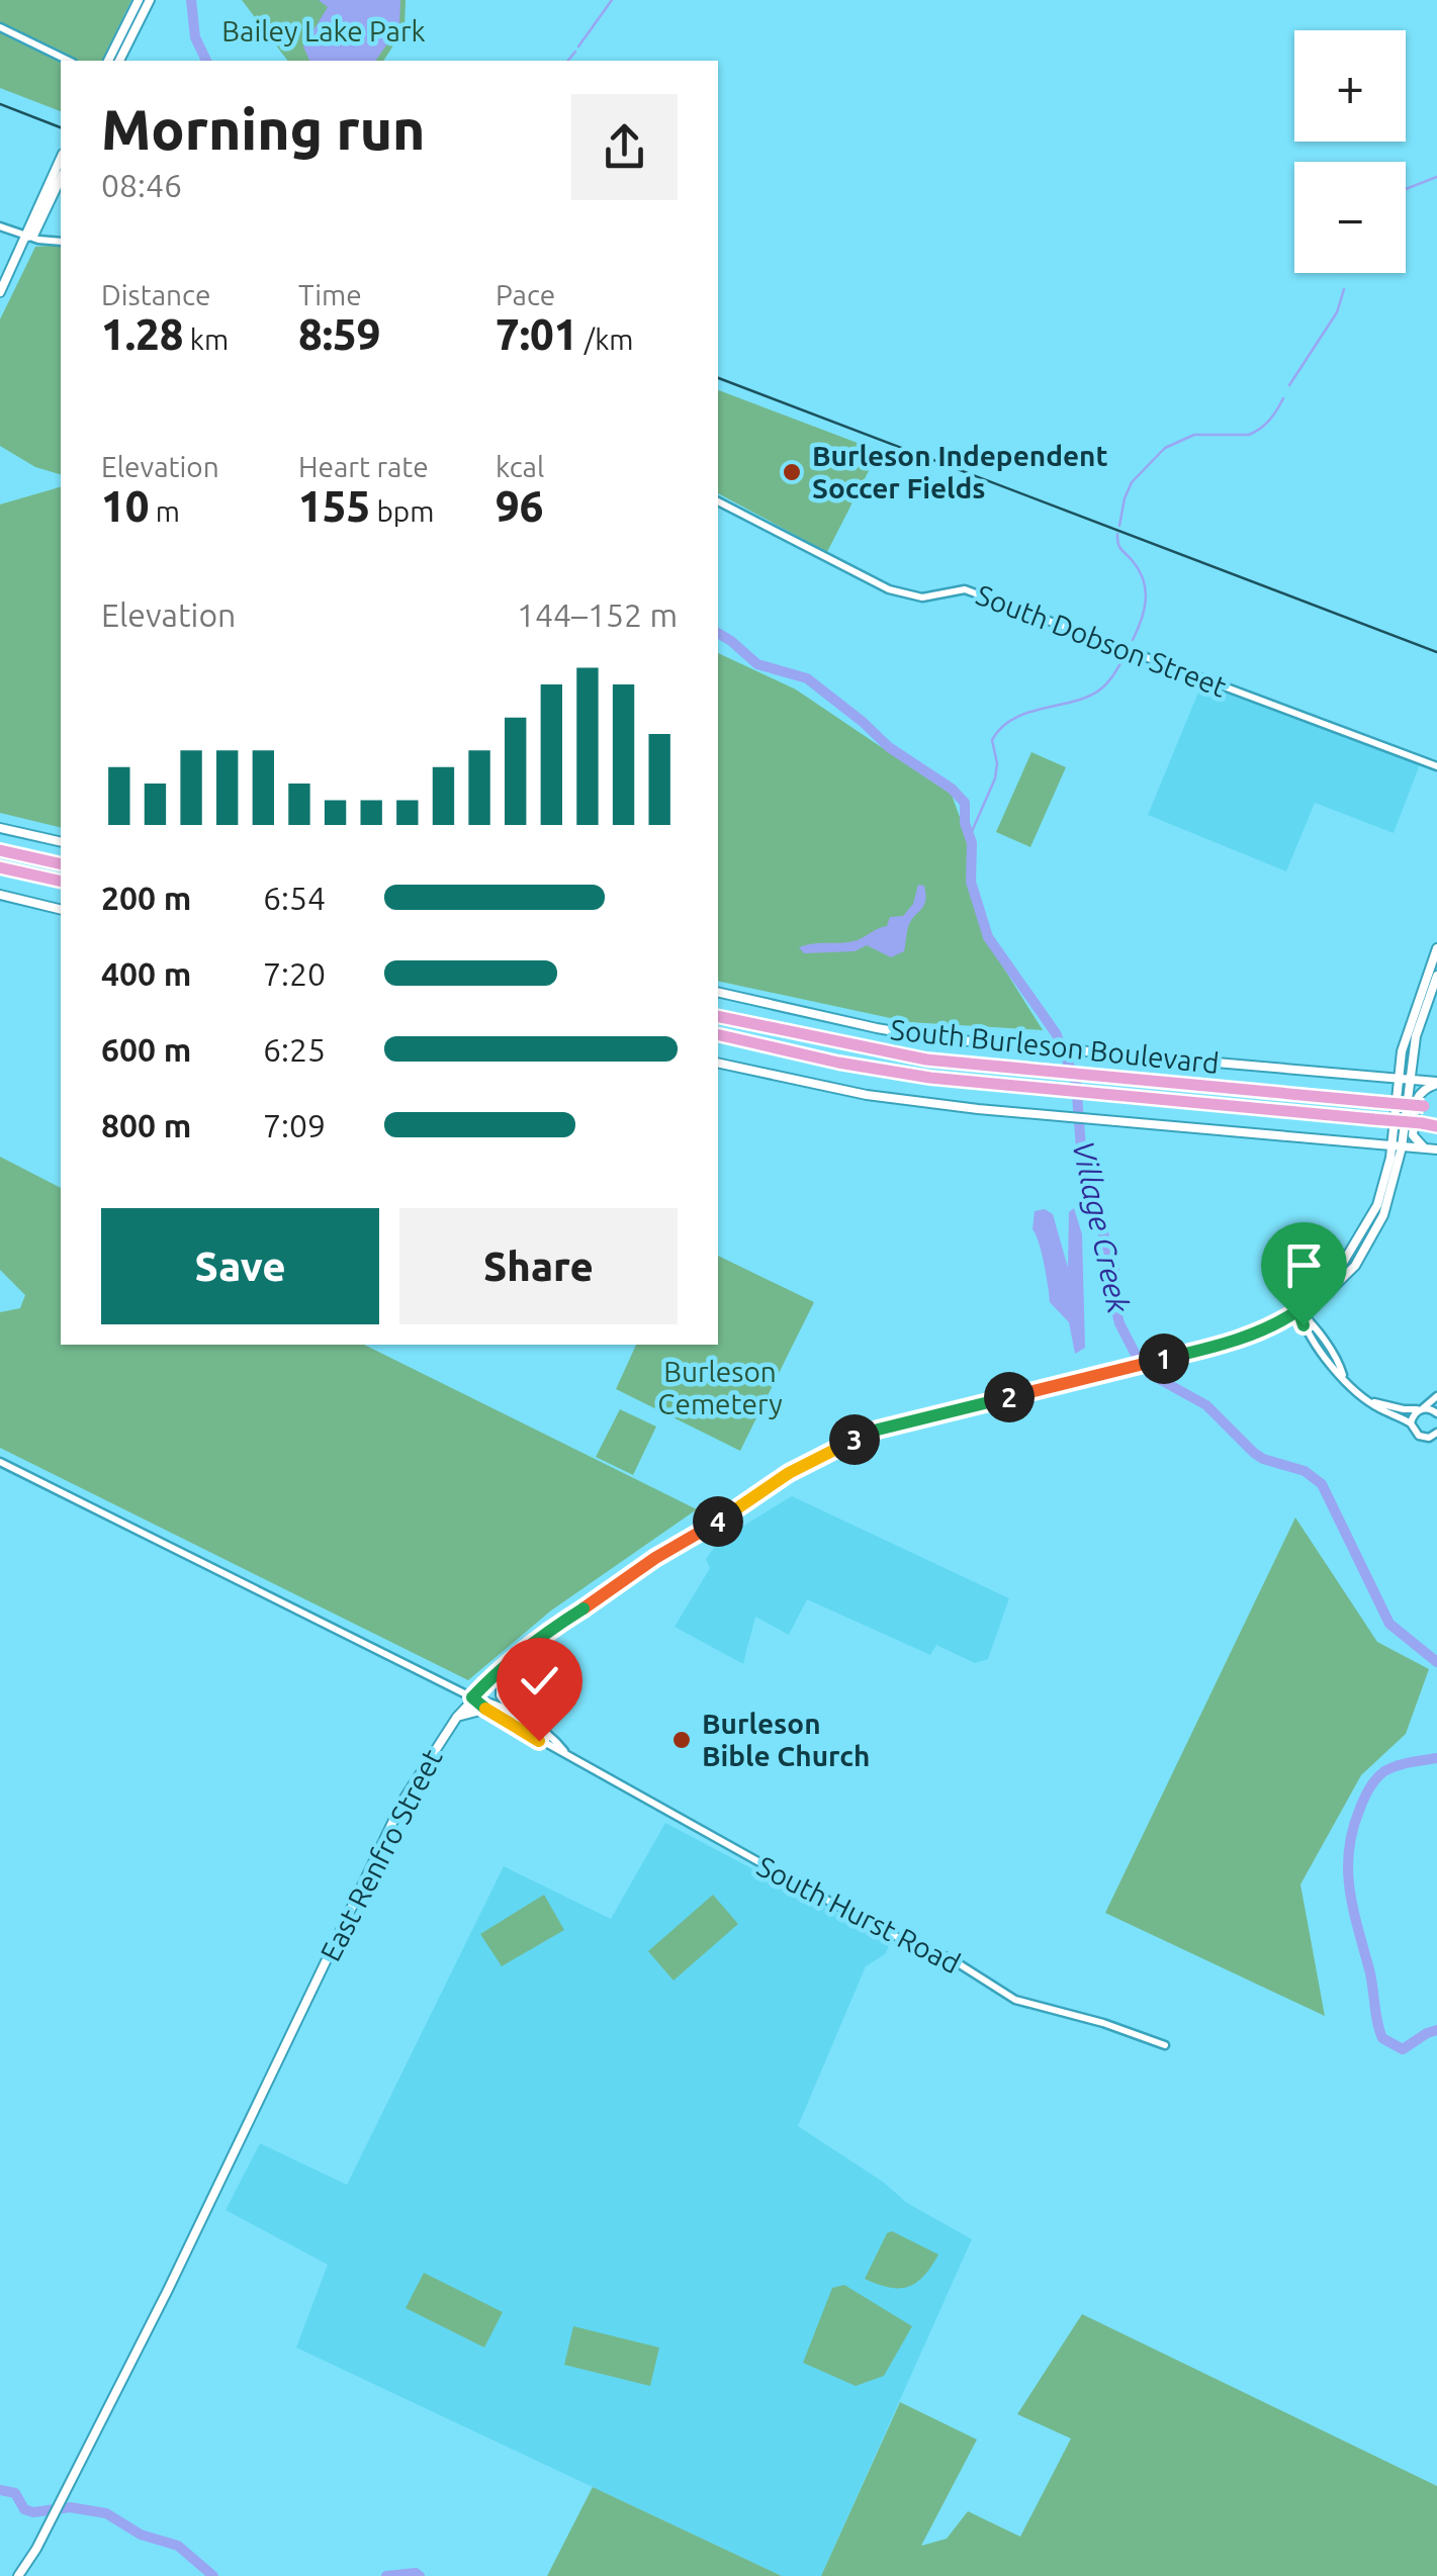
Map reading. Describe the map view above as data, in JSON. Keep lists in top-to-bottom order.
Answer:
{
  "streets": {
    "main road": ["South Burleson Boulevard", "East Renfro Street"],
    "street": ["South Dobson Street", "South Hurst Road"]
  },
  "crossings": [
    ["East Renfro Street", "South Hurst Road"]
  ],
  "water": ["Village Creek"],
  "parks": ["Bailey Lake Park", "Burleson Cemetery"],
  "places": ["Burleson Independent Soccer Fields", "Burleson Bible Church"],
  "page": {
    "map_buttons": ["+", "−"],
    "heading": ["Morning run", "08:46"],
    "stats": [
      ["Distance", "1.28 km"],
      ["Time", "8:59"],
      ["Pace", "7:01 /km"],
      ["Elevation", "10 m"],
      ["Heart rate", "155 bpm"],
      ["kcal", "96"]
    ],
    "chart": ["Elevation", "144–152 m"],
    "list": [
      {
        "name": "200 m",
        "note": "6:54"
      },
      {
        "name": "400 m",
        "note": "7:20"
      },
      {
        "name": "600 m",
        "note": "6:25"
      },
      {
        "name": "800 m",
        "note": "7:09"
      }
    ],
    "buttons": ["Save", "Share"],
    "pins": [
      "1",
      "2",
      "3",
      "4"
    ]
  }
}
